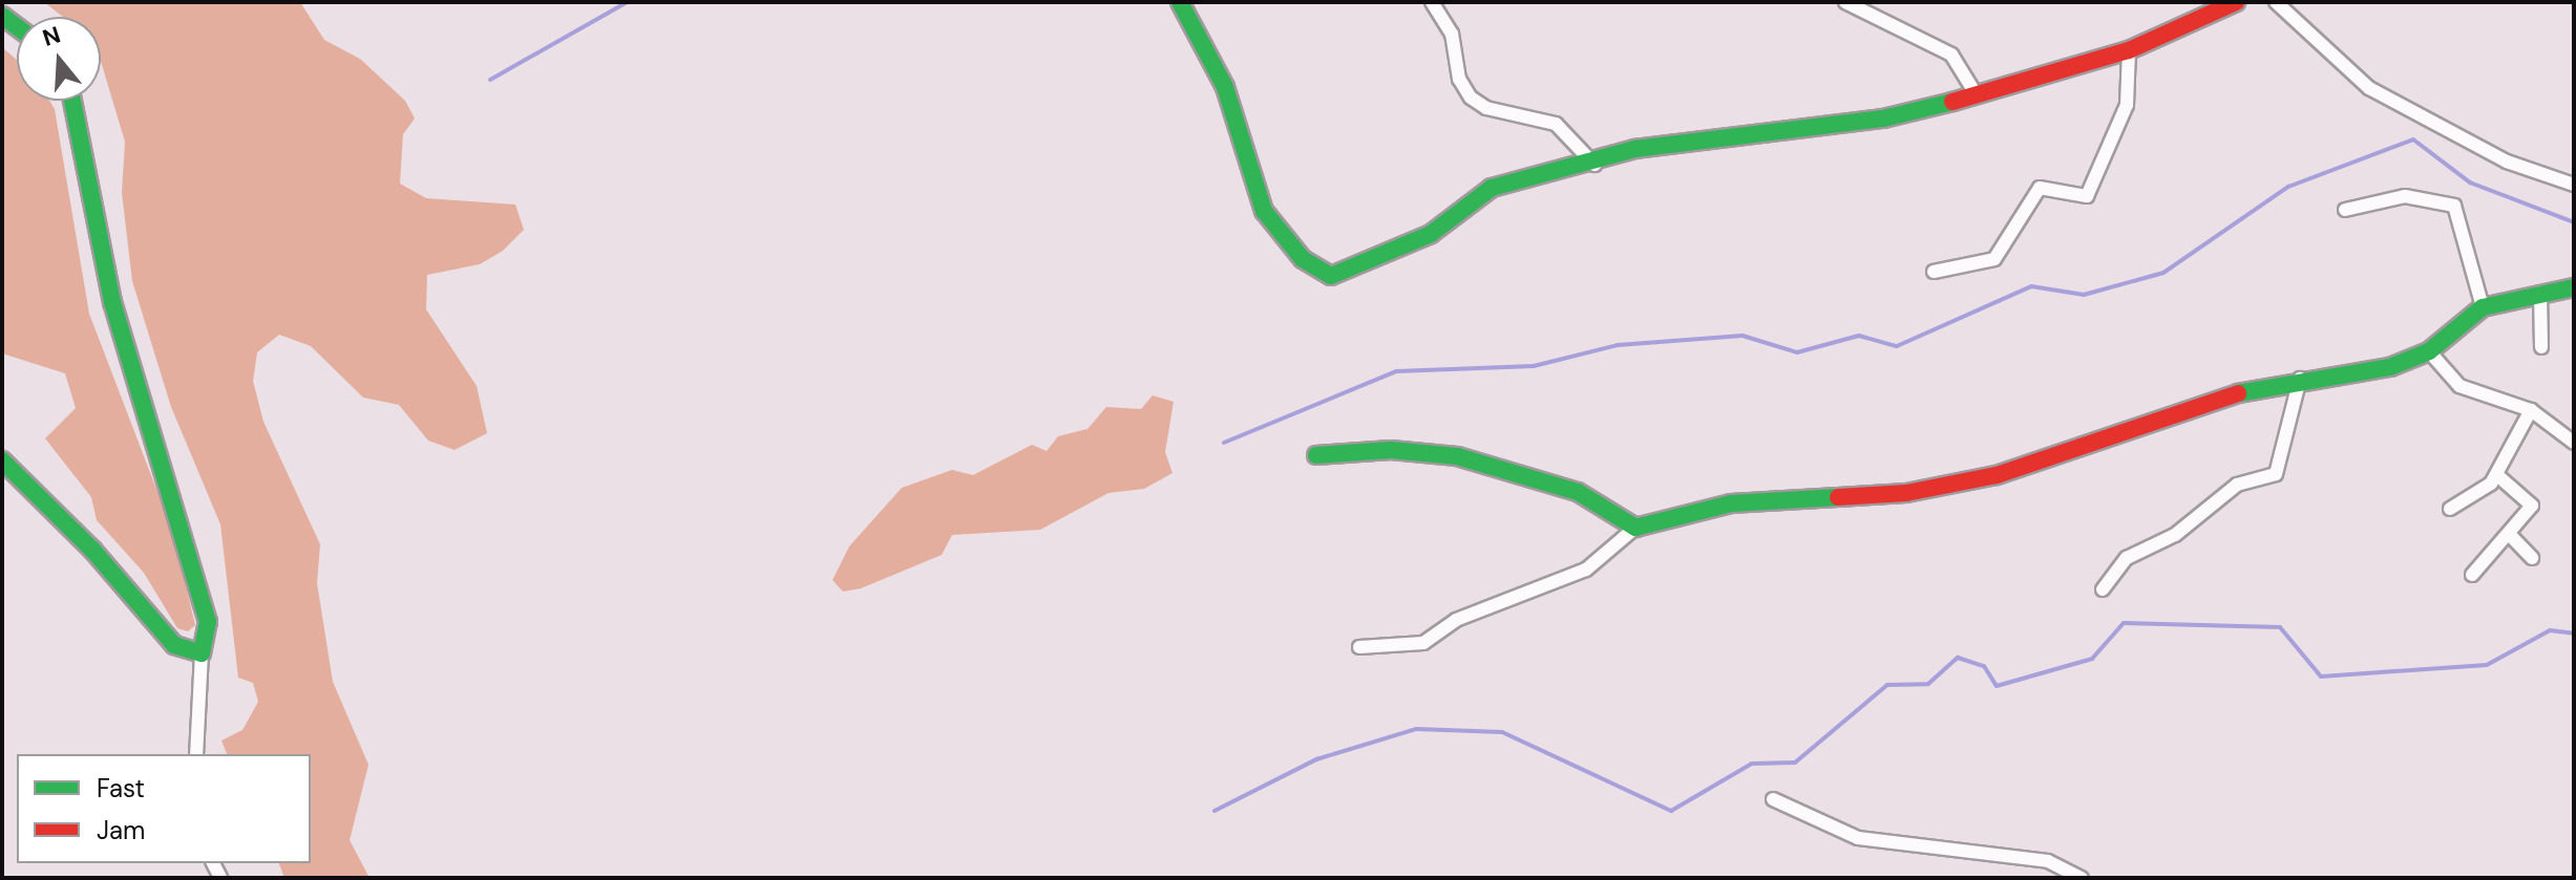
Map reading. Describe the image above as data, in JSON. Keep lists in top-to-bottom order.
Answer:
{
  "legend": ["Fast", "Jam"],
  "north": "top"
}
